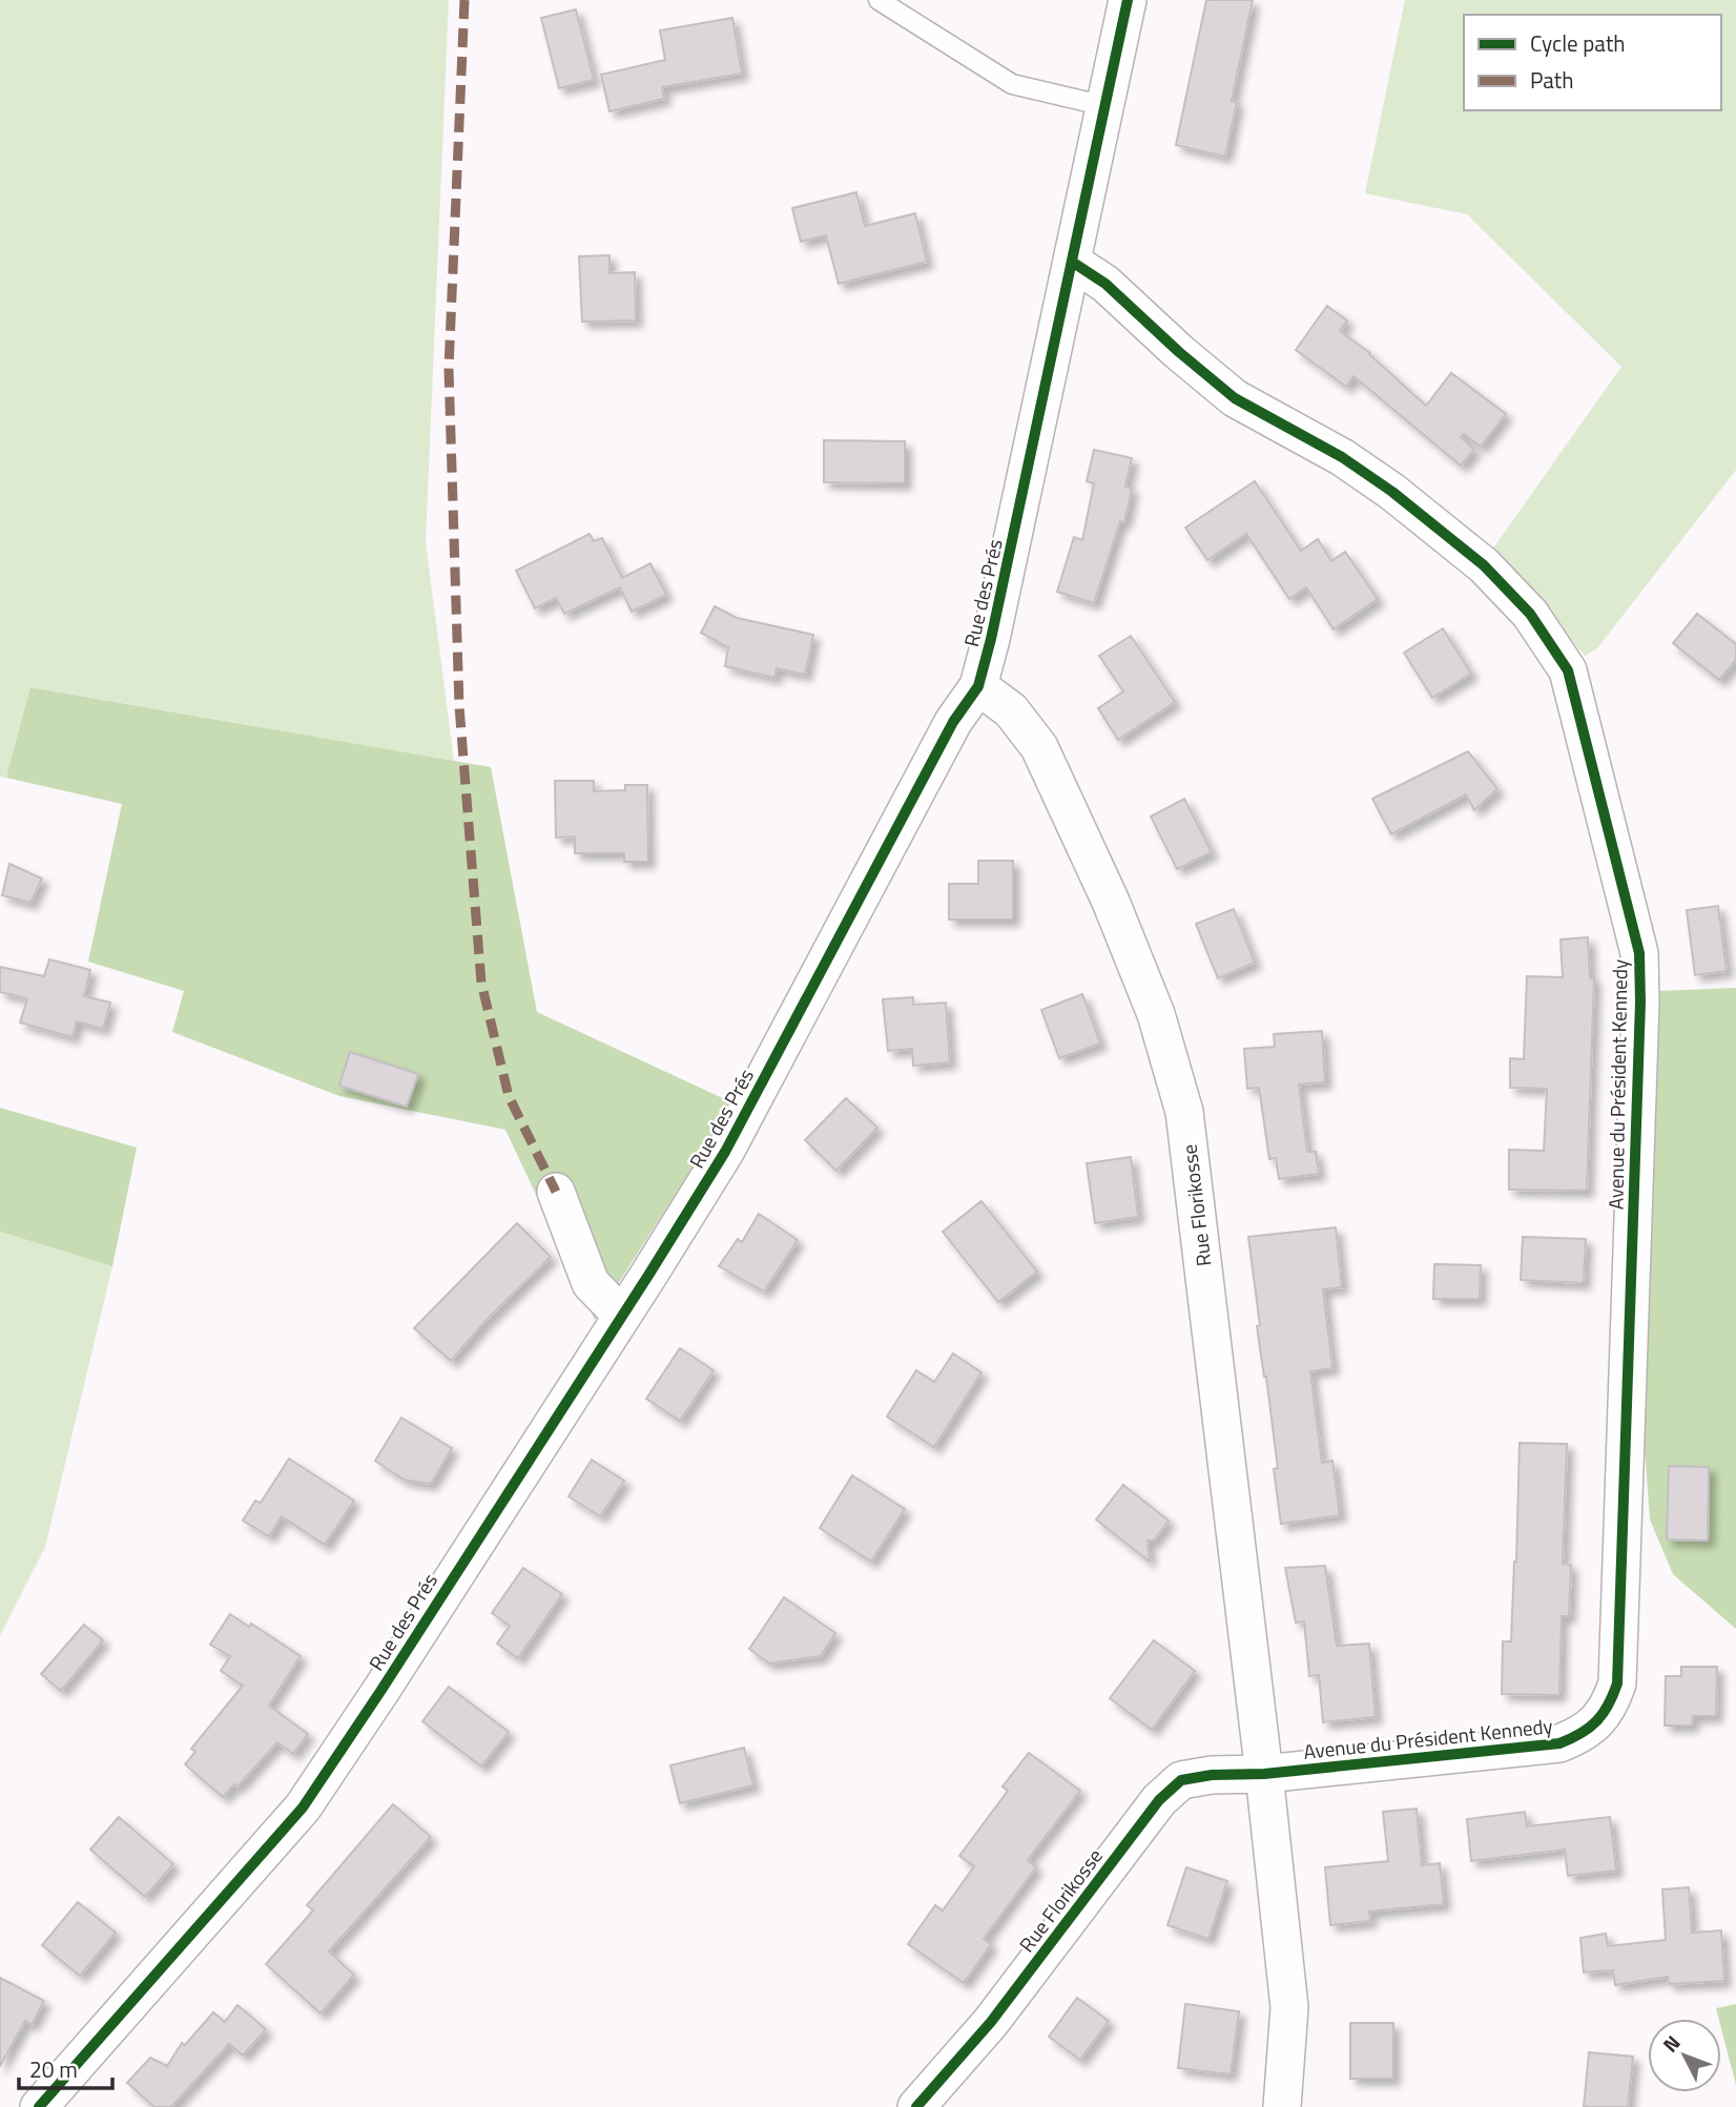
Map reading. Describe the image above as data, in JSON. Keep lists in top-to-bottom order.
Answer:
{
  "streets": {
    "street": ["Rue des Prés", "Avenue du Président Kennedy", "Rue Florikosse"]
  },
  "crossings": [
    ["Rue des Prés", "Avenue du Président Kennedy"],
    ["Rue des Prés", "Rue Florikosse"],
    ["Avenue du Président Kennedy", "Rue Florikosse"]
  ],
  "legend": ["Cycle path", "Path"],
  "scale_bar": "20 m",
  "north": "top left"
}
